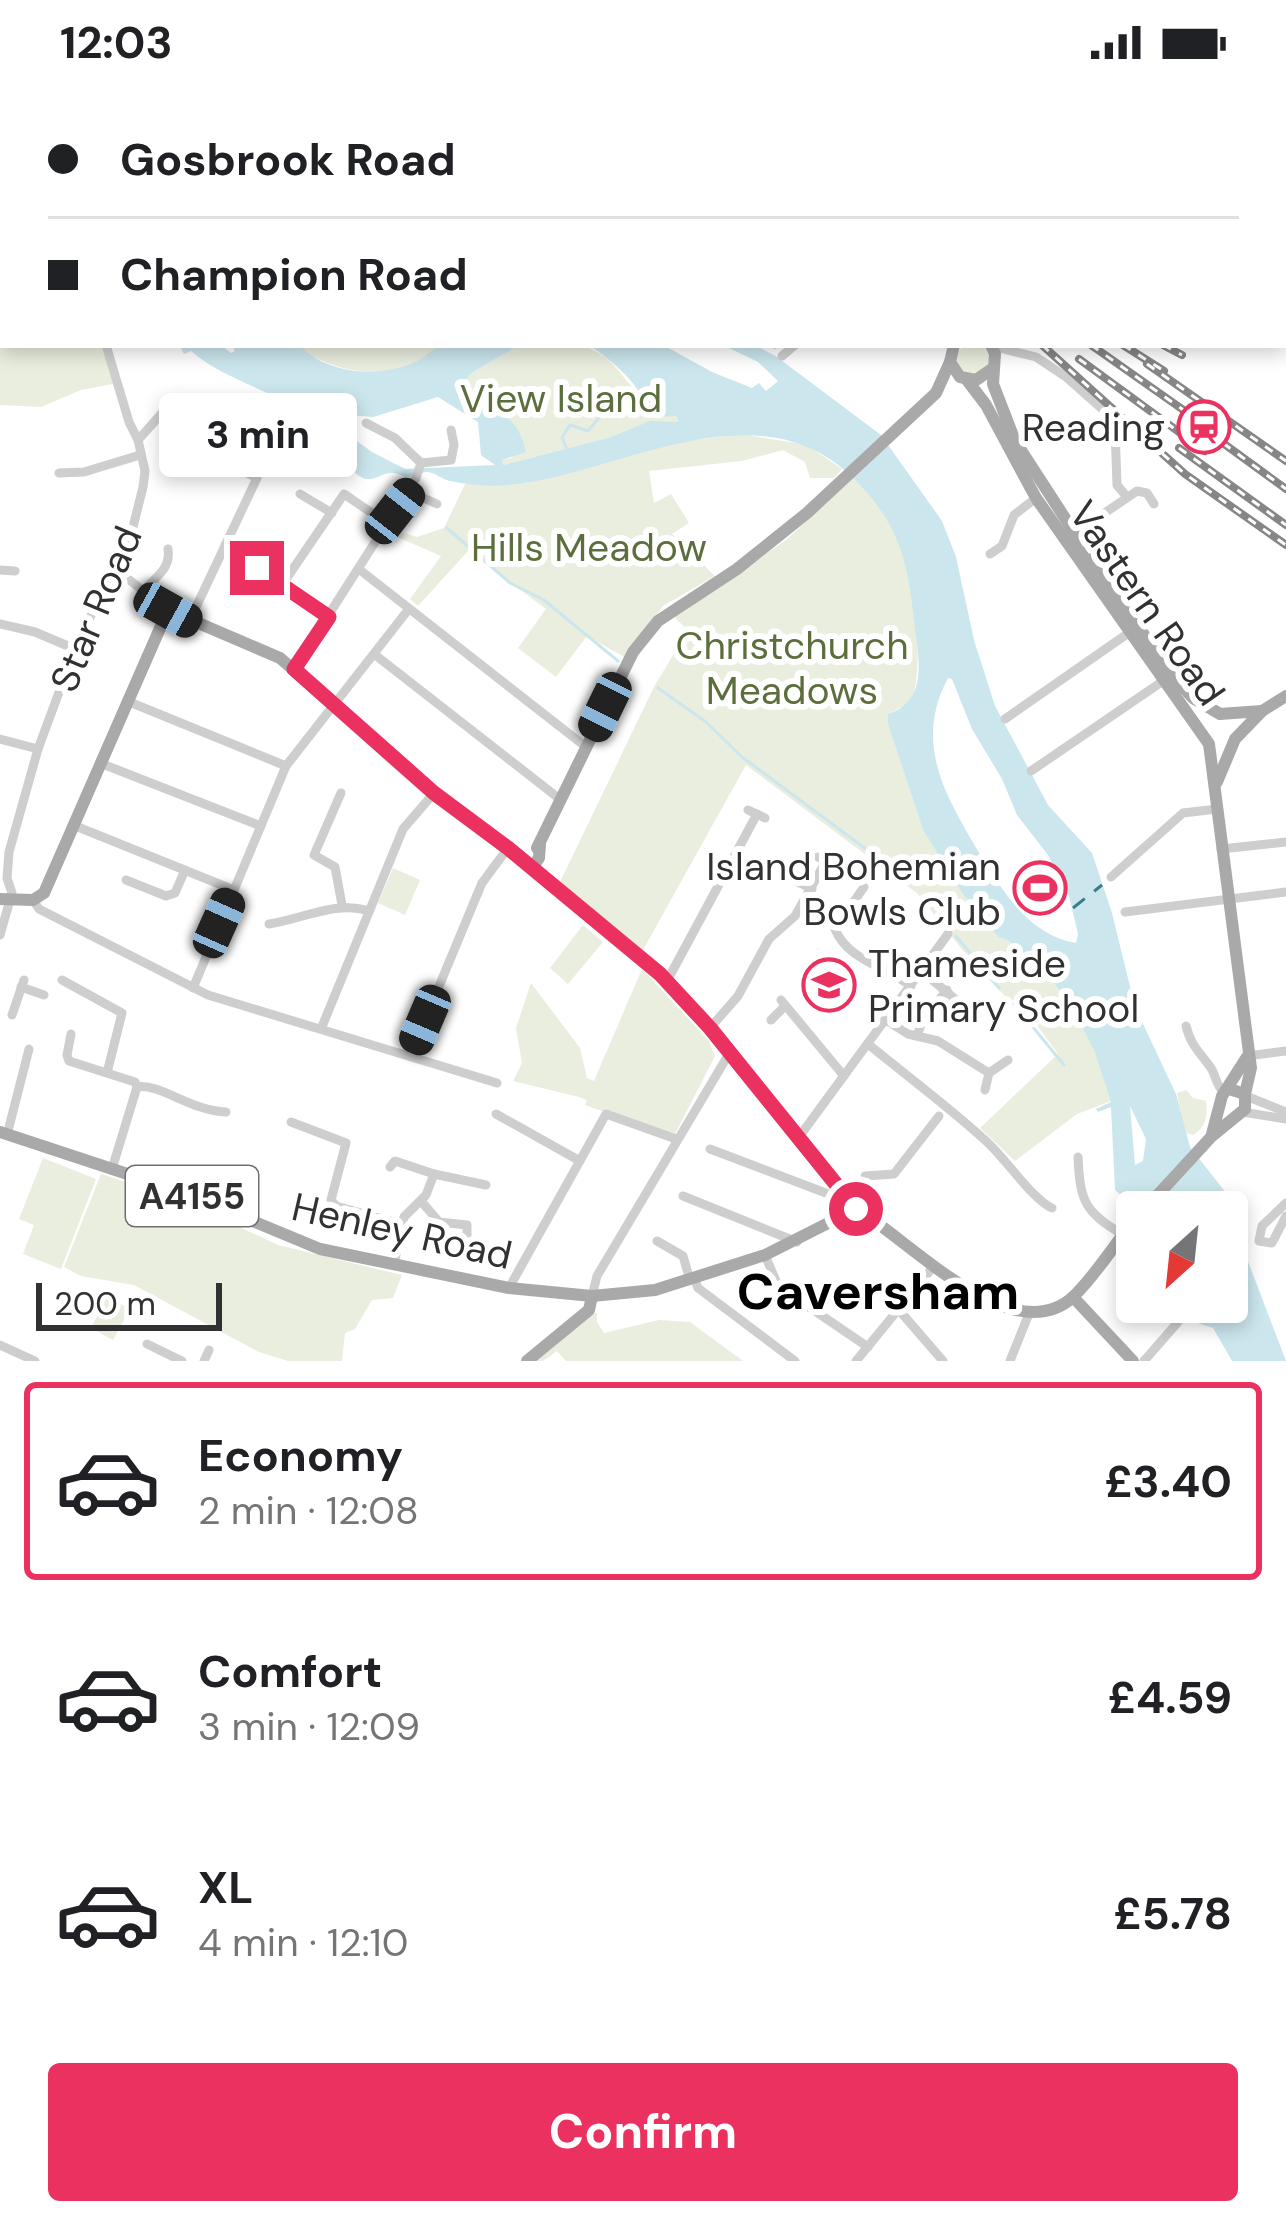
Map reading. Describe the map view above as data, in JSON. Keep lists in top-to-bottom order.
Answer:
{
  "streets": {
    "main road": ["Vastern Road", "A4155", "Henley Road"],
    "street": ["Star Road"]
  },
  "crossings": [
    ["A4155", "Henley Road"]
  ],
  "districts": ["Caversham"],
  "parks": ["View Island", "Hills Meadow", "Christchurch Meadows"],
  "places": {
    "station": ["Reading"],
    "sports": ["Island Bohemian Bowls Club"],
    "school or university": ["Thameside Primary School"]
  },
  "scale_bar": "200 m",
  "north": "bottom left",
  "page": {
    "status": "12:03",
    "banner": ["Gosbrook Road", "Champion Road"],
    "bubble": "3 min",
    "scale": "200 m",
    "list": [
      {
        "name": "Economy",
        "note": "2 min · 12:08",
        "value": "£3.40"
      },
      {
        "name": "Comfort",
        "note": "3 min · 12:09",
        "value": "£4.59"
      },
      {
        "name": "XL",
        "note": "4 min · 12:10",
        "value": "£5.78"
      }
    ],
    "buttons": "Confirm"
  }
}
